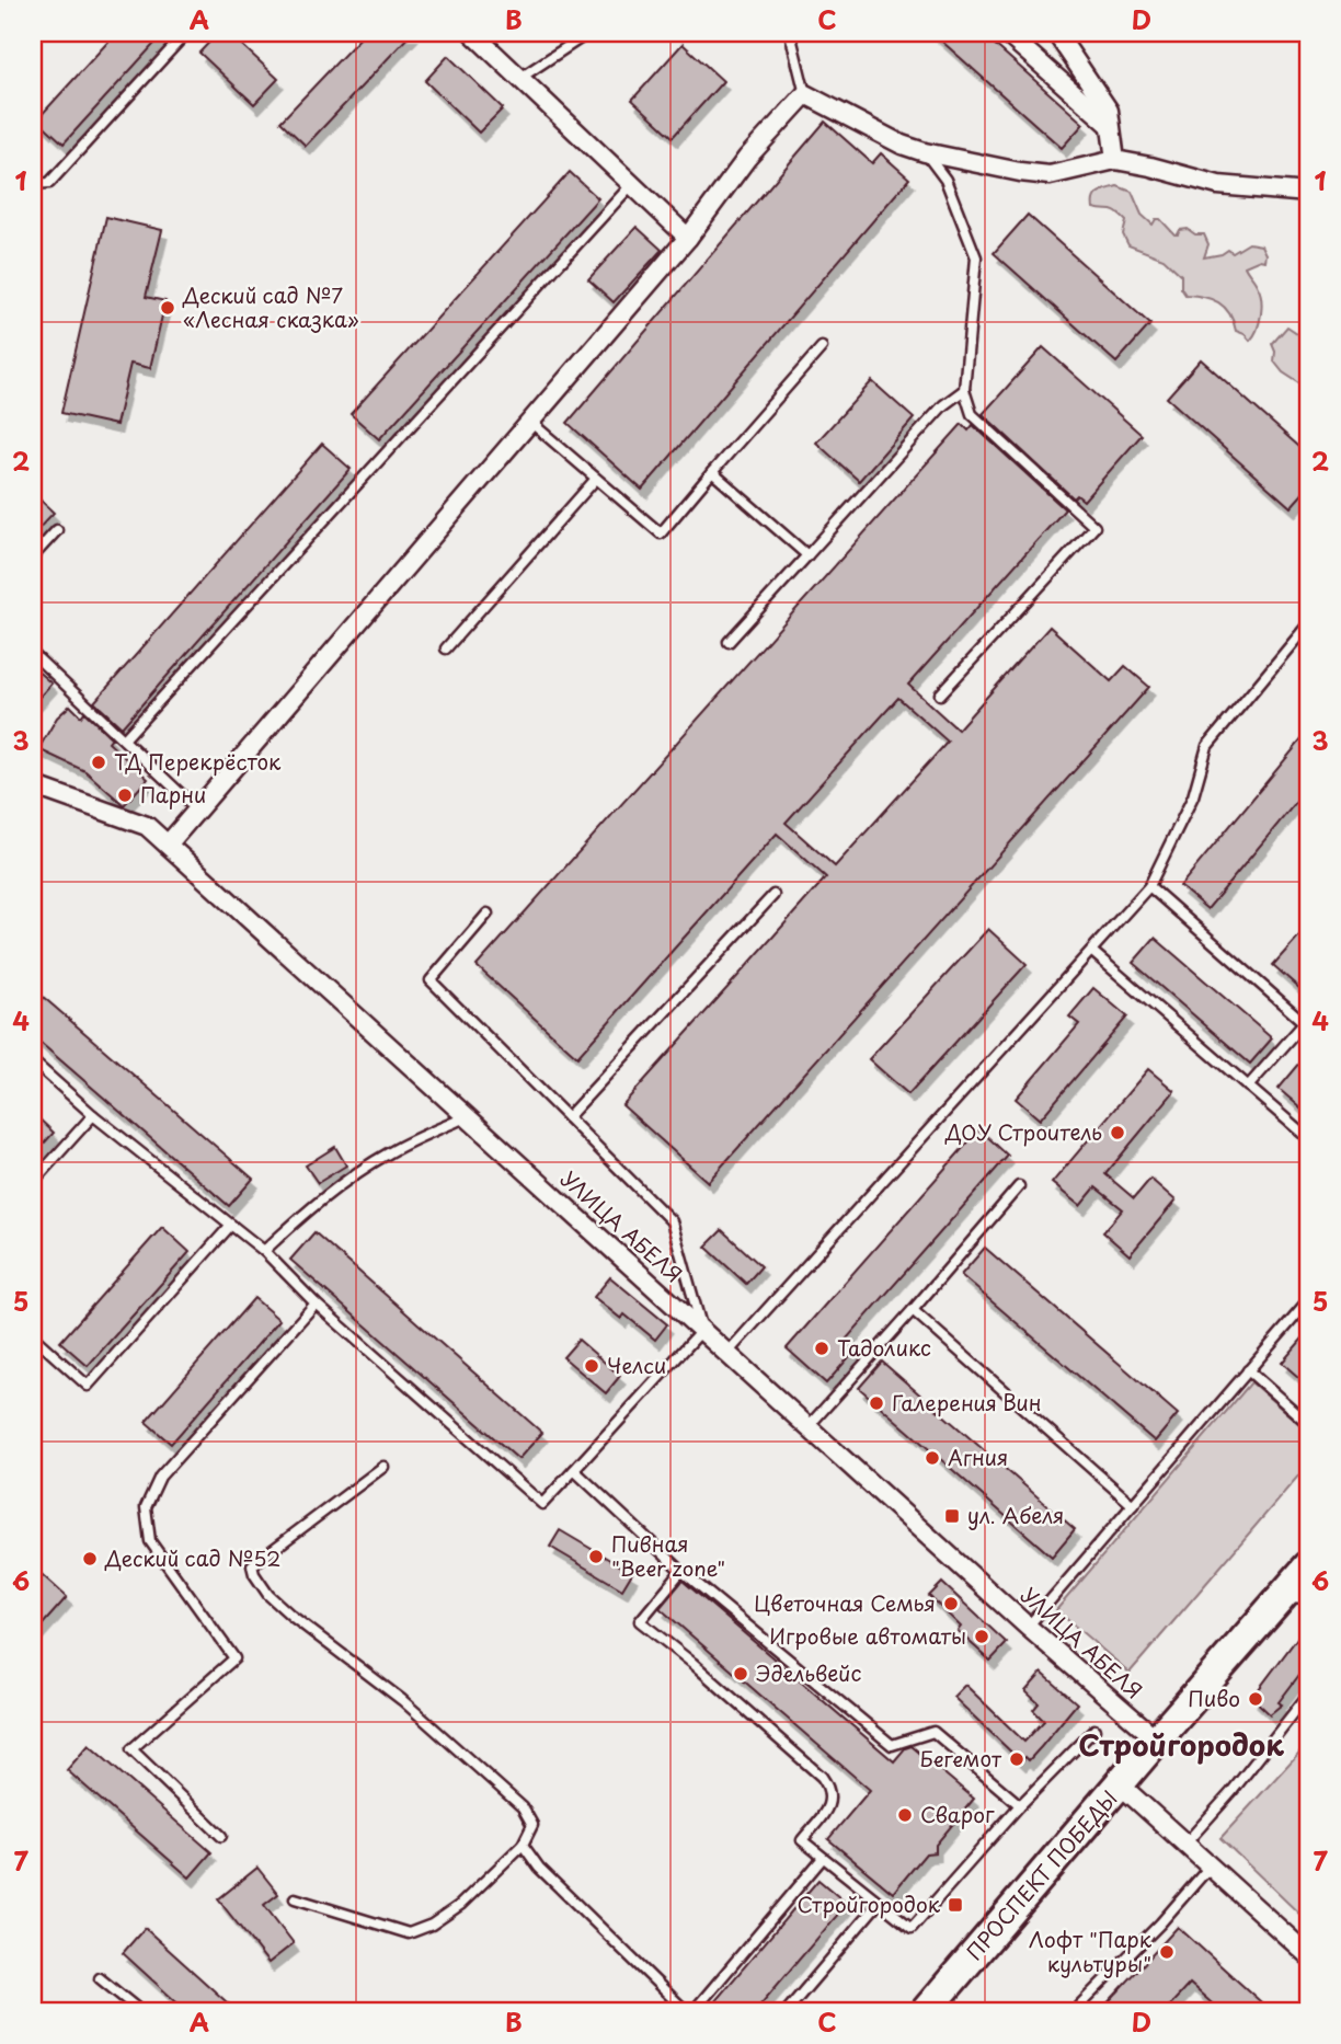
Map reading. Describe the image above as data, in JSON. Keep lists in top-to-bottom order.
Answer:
{
  "streets": {
    "main road": ["ПРОСПЕКТ ПОБЕДЫ"],
    "street": ["УЛИЦА АБЕЛЯ"]
  },
  "crossings": [
    ["УЛИЦА АБЕЛЯ", "ПРОСПЕКТ ПОБЕДЫ"]
  ],
  "districts": ["Стройгородок"],
  "places": {
    "other": [
      "Деский сад №7 «Лесная сказка»",
      "ТД Перекрёсток",
      "Парни",
      "ДОУ Строитель",
      "Тадоликс",
      "Челси",
      "Галерения Вин",
      "Агния",
      "Пивная \"Beer zone\"",
      "Деский сад №52",
      "Цветочная Семья",
      "Игровые автоматы",
      "Эдельвейс",
      "Пиво",
      "Бегемот",
      "Сварог",
      "Лофт \"Парк культуры\""
    ],
    "transit": ["ул. Абеля", "Стройгородок"]
  },
  "grid": {
    "columns": [
      "A",
      "B",
      "C",
      "D"
    ],
    "rows": [
      "1",
      "2",
      "3",
      "4",
      "5",
      "6",
      "7"
    ]
  }
}
